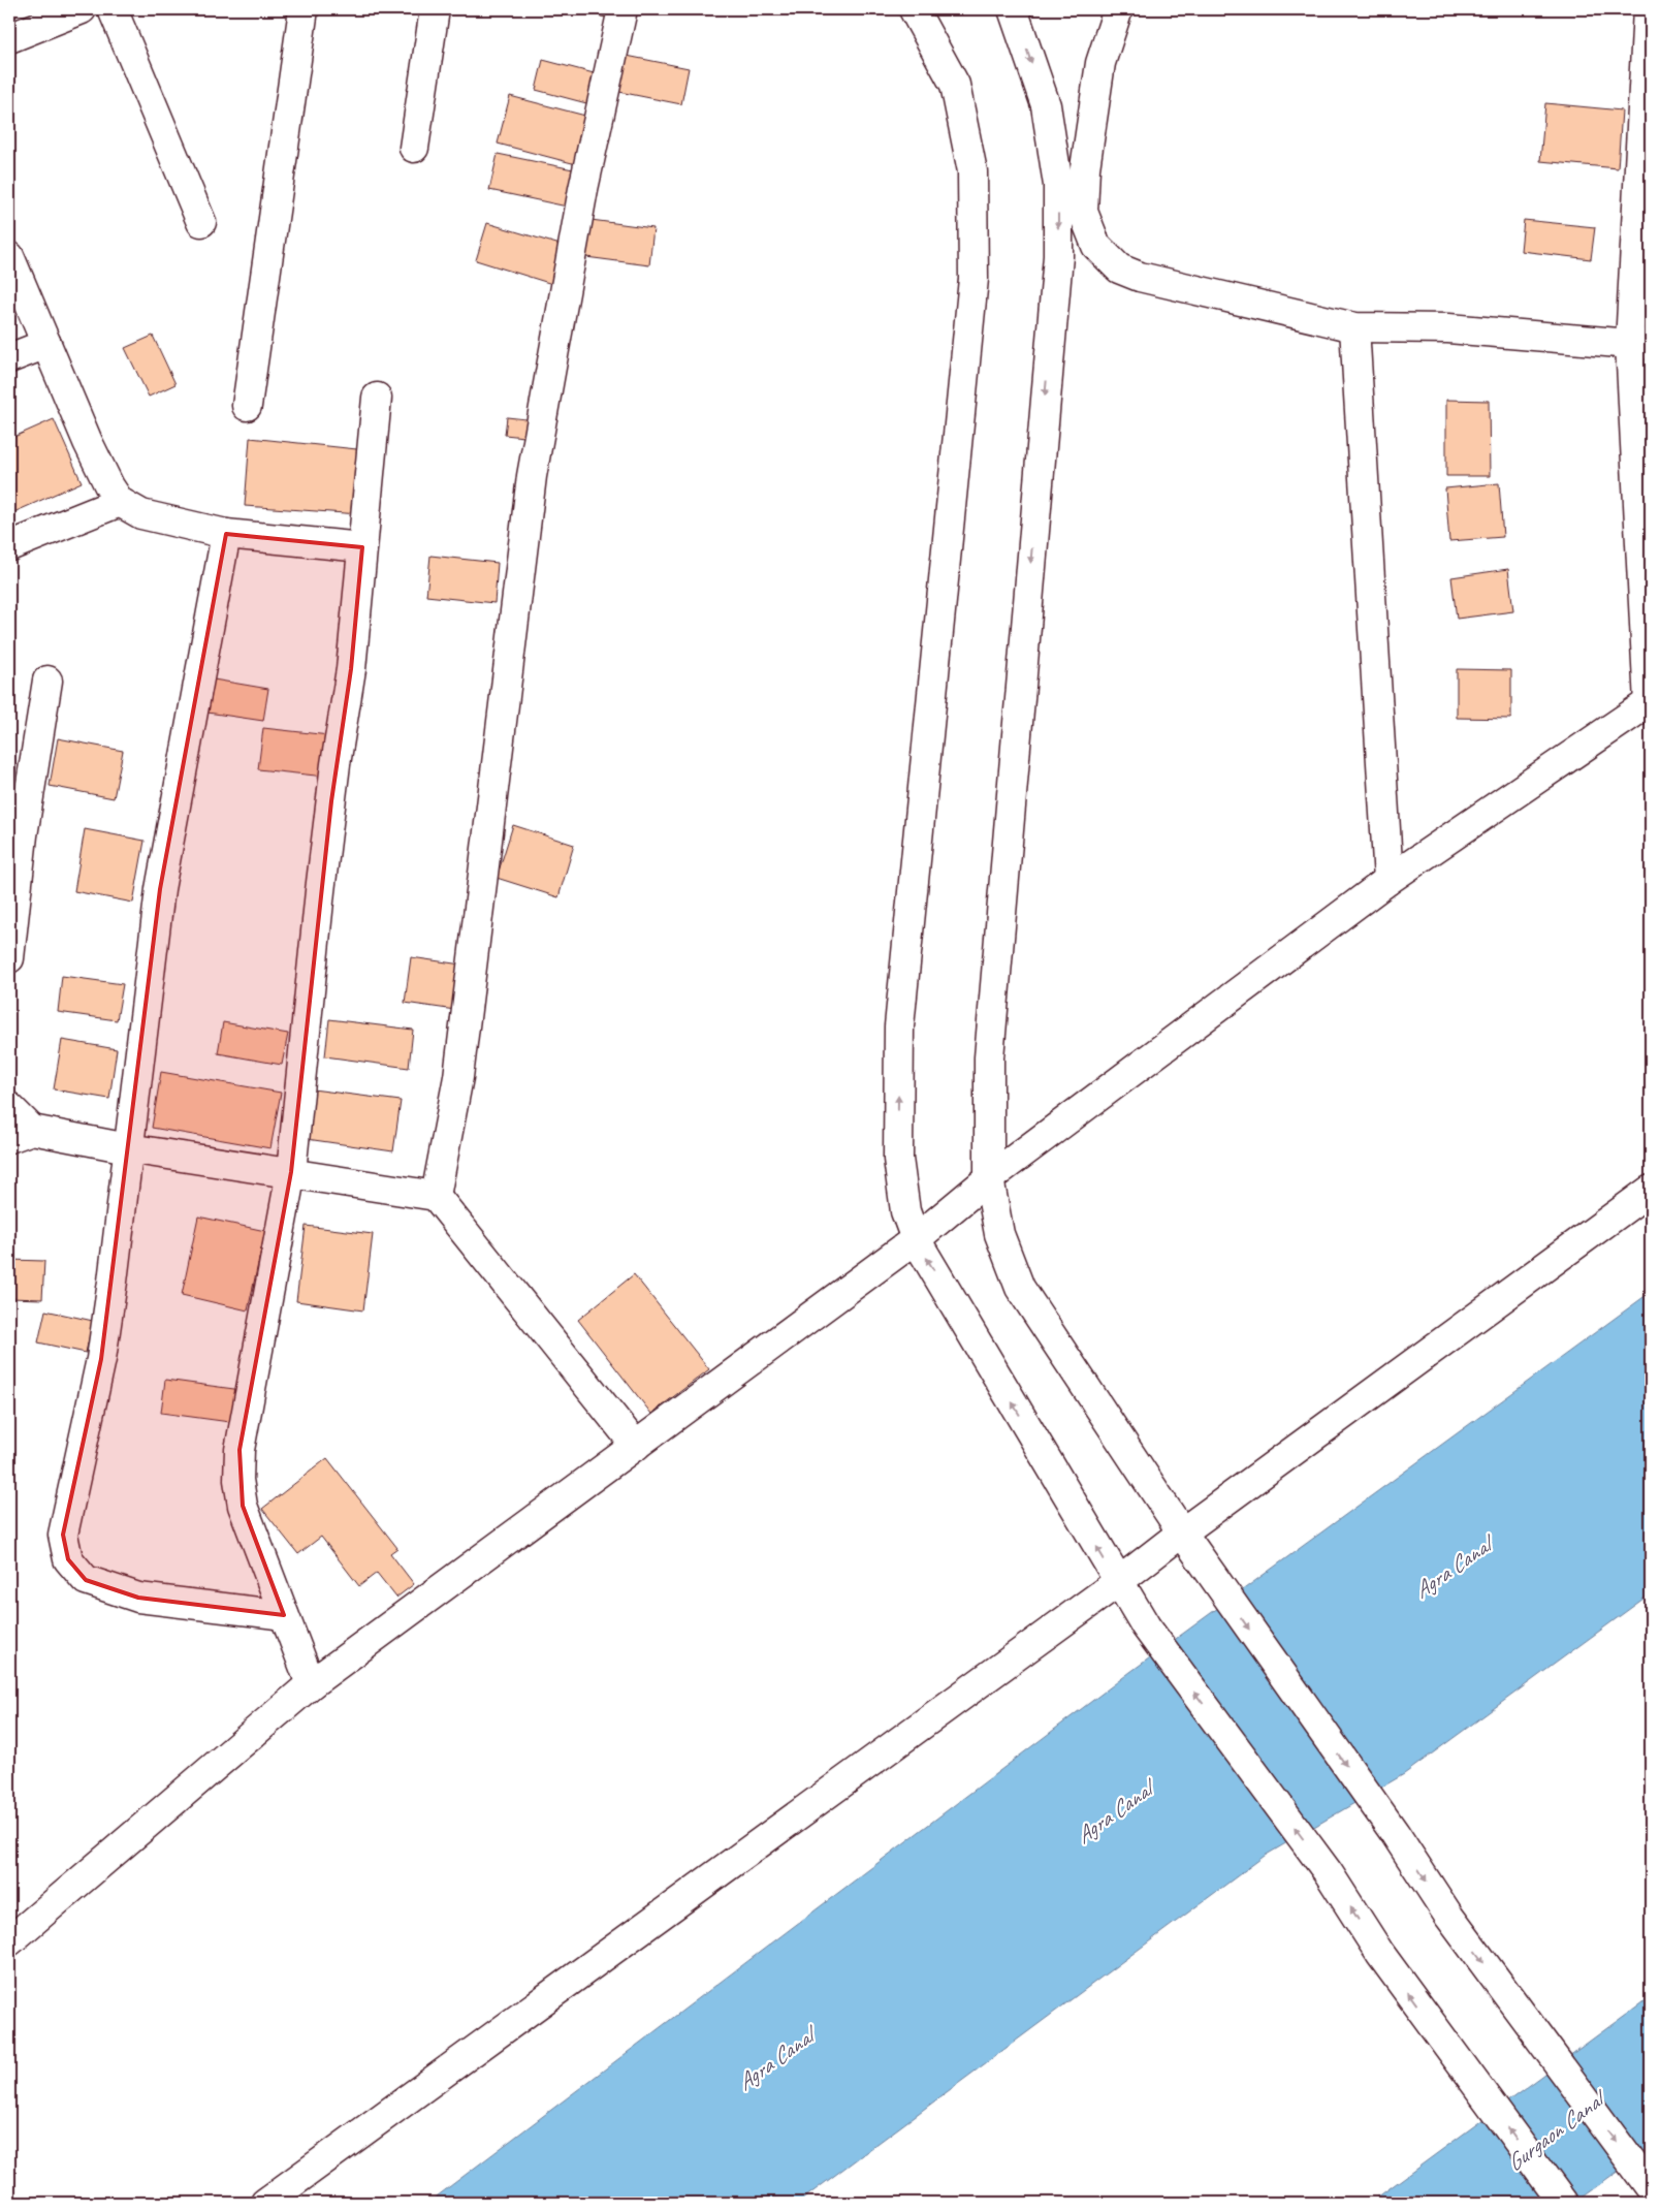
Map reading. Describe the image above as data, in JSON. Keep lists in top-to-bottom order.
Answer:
{
  "water": ["Agra Canal", "Gurgaon Canal"]
}
